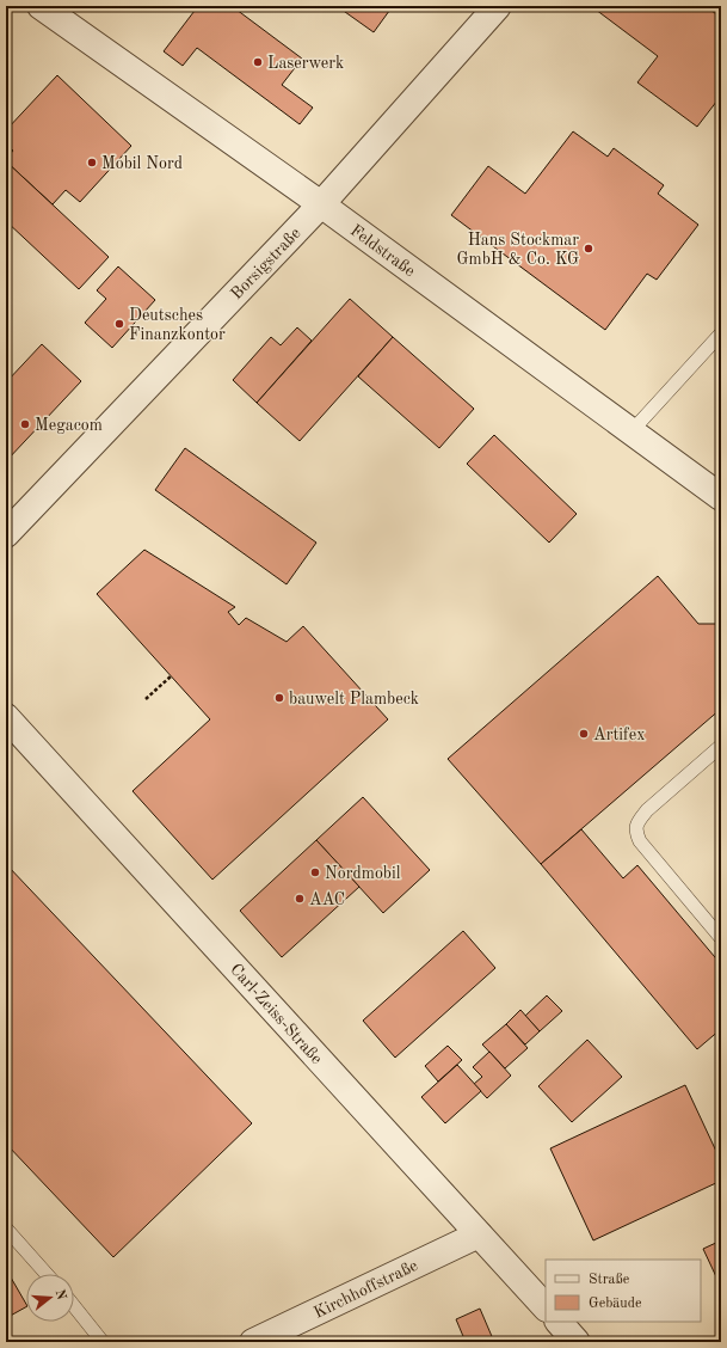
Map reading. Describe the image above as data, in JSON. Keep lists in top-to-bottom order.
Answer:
{
  "streets": {
    "street": [
      "Feldstraße",
      "Borsigstraße",
      "Carl-Zeiss-Straße",
      "Kirchhoffstraße"
    ]
  },
  "crossings": [
    ["Feldstraße", "Borsigstraße"],
    ["Carl-Zeiss-Straße", "Kirchhoffstraße"]
  ],
  "places": [
    "Laserwerk",
    "Mobil Nord",
    "Hans Stockmar GmbH & Co. KG",
    "Deutsches Finanzkontor",
    "Megacom",
    "bauwelt Plambeck",
    "Artifex",
    "Nordmobil",
    "AAC"
  ],
  "legend": ["Straße", "Gebäude"],
  "north": "right"
}
